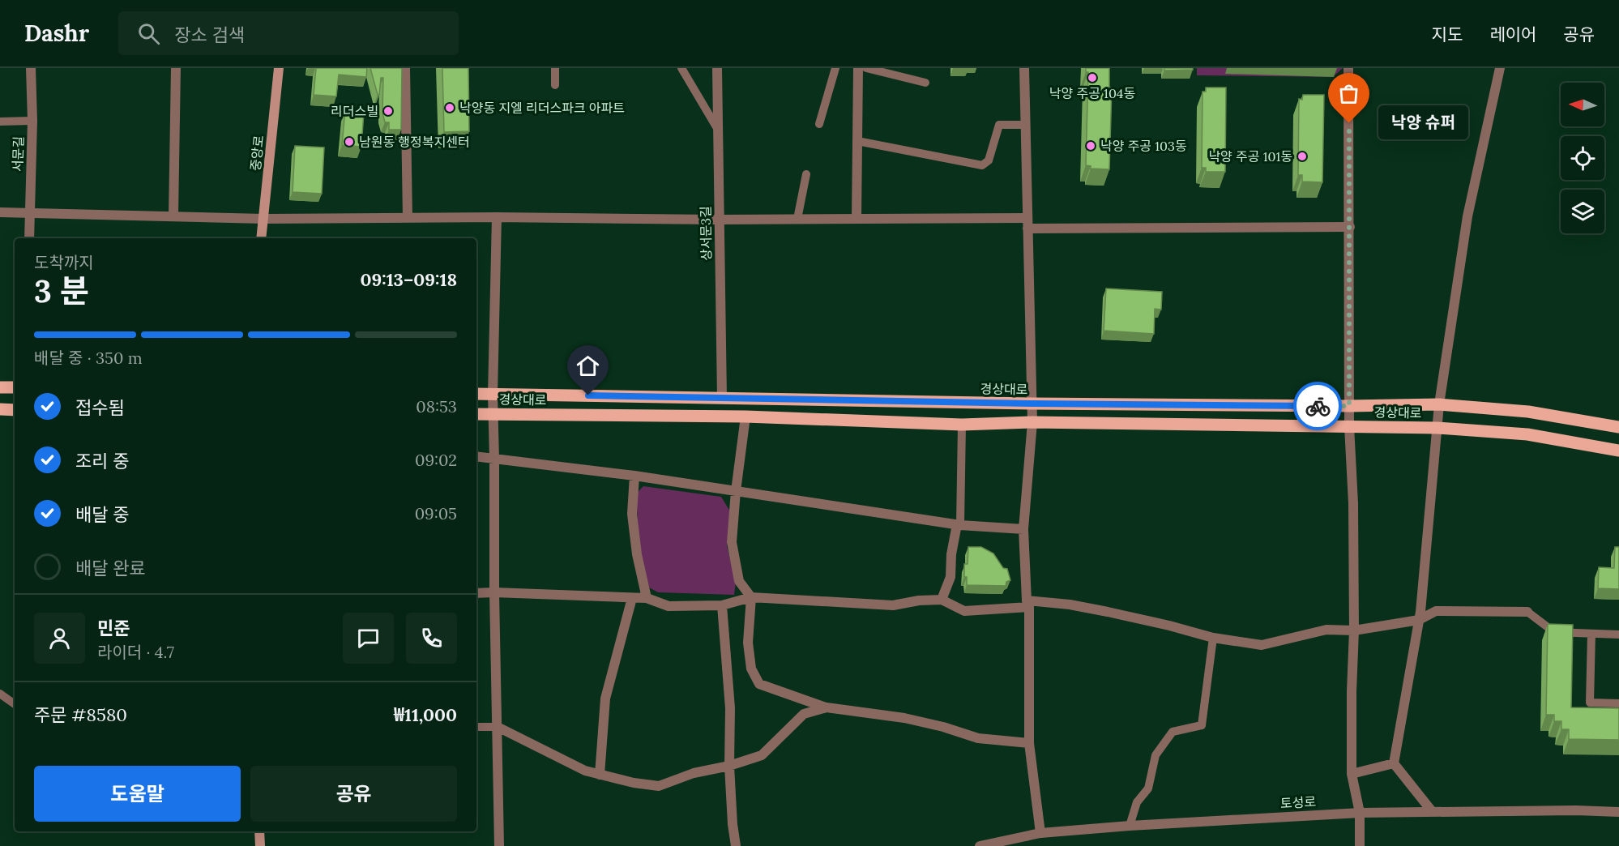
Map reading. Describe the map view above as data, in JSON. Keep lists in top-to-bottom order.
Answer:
{
  "streets": {
    "main road": ["중앙로", "경상대로"],
    "street": ["서문길", "상서문3길", "토성로"]
  },
  "crossings": [
    ["상서문3길", "경상대로"]
  ],
  "places": [
    "낙양 주공 104동",
    "낙양동 지엘 리더스파크 아파트",
    "리더스빌",
    "낙양 슈퍼",
    "남원동 행정복지센터",
    "낙양 주공 103동",
    "낙양 주공 101동"
  ],
  "north": "left",
  "page": {
    "header": "Dashr",
    "search": "장소 검색",
    "nav": ["지도", "레이어", "공유"],
    "bubble": "낙양 슈퍼",
    "heading": ["3 분", "도착까지", "09:13–09:18"],
    "panel": [
      "민준",
      "라이더 · 4.7",
      "주문 #8580",
      "₩11,000"
    ],
    "bar": "배달 중 · 350 m",
    "list": [
      ["접수됨", "08:53"],
      ["조리 중", "09:02"],
      ["배달 중", "09:05"],
      "배달 완료"
    ],
    "buttons": ["도움말", "공유"]
  }
}
